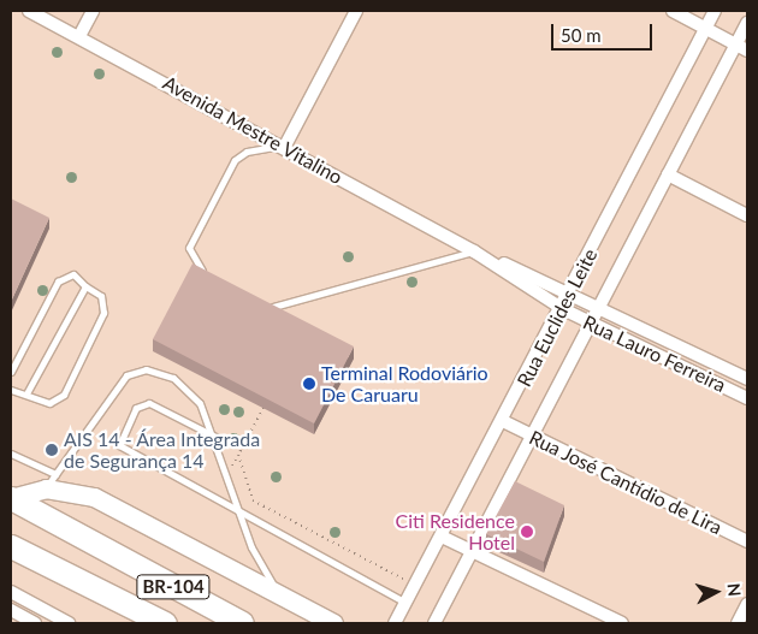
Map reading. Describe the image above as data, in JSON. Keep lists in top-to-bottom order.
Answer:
{
  "streets": {
    "highway": ["BR-104"],
    "street": [
      "Avenida Mestre Vitalino",
      "Rua Euclides Leite",
      "Rua Lauro Ferreira",
      "Rua José Cantídio de Lira"
    ]
  },
  "crossings": [
    ["Avenida Mestre Vitalino", "Rua Euclides Leite"],
    ["Avenida Mestre Vitalino", "Rua Lauro Ferreira"],
    ["Rua Euclides Leite", "Rua Lauro Ferreira"],
    ["Rua Euclides Leite", "Rua José Cantídio de Lira"]
  ],
  "places": ["Terminal Rodoviário De Caruaru", "AIS 14 - Área Integrada de Segurança 14", "Citi Residence Hotel"],
  "scale_bar": "50 m",
  "north": "right"
}
